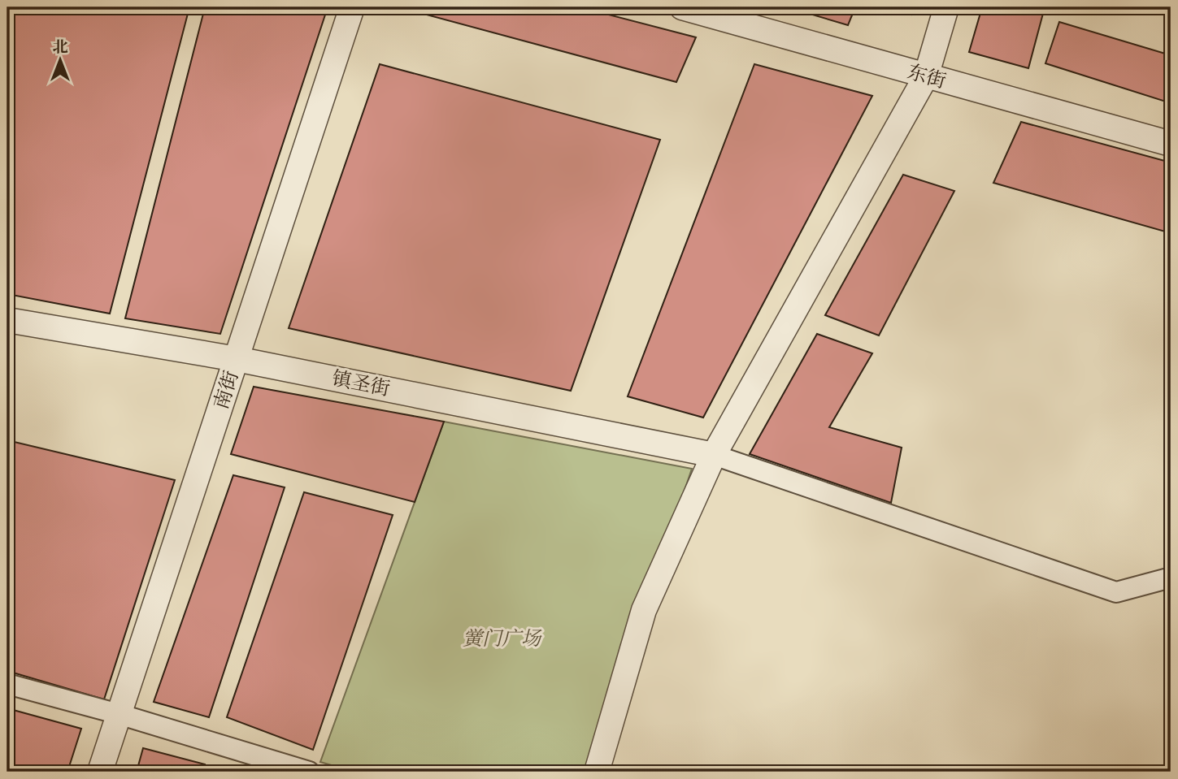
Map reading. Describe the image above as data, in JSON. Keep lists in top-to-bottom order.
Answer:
{
  "streets": {
    "street": ["东街", "镇圣街", "南街"]
  },
  "crossings": [
    ["镇圣街", "南街"]
  ],
  "parks": ["黉门广场"],
  "north": "top"
}
